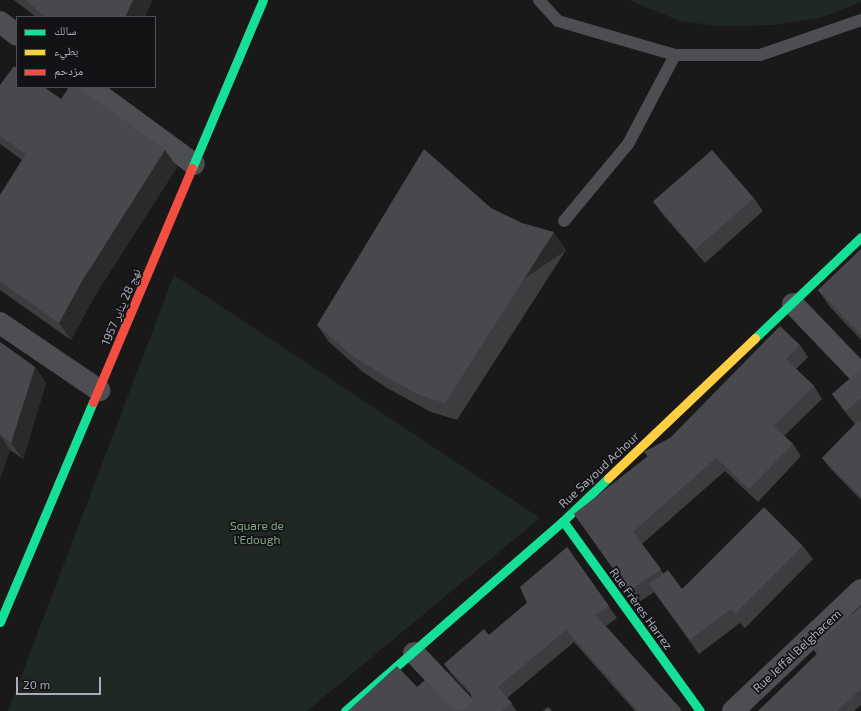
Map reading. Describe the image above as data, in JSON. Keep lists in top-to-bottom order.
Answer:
{
  "streets": {
    "street": [
      "نهج 28 يناير 1957",
      "Rue Sayoud Achour",
      "Rue Frères Harrez",
      "Rue Jeffal Belghacem"
    ]
  },
  "crossings": [
    ["Rue Sayoud Achour", "Rue Frères Harrez"]
  ],
  "parks": ["Square de l'Edough"],
  "legend": ["سالك", "بطيء", "مزدحم"],
  "scale_bar": "20 m"
}
